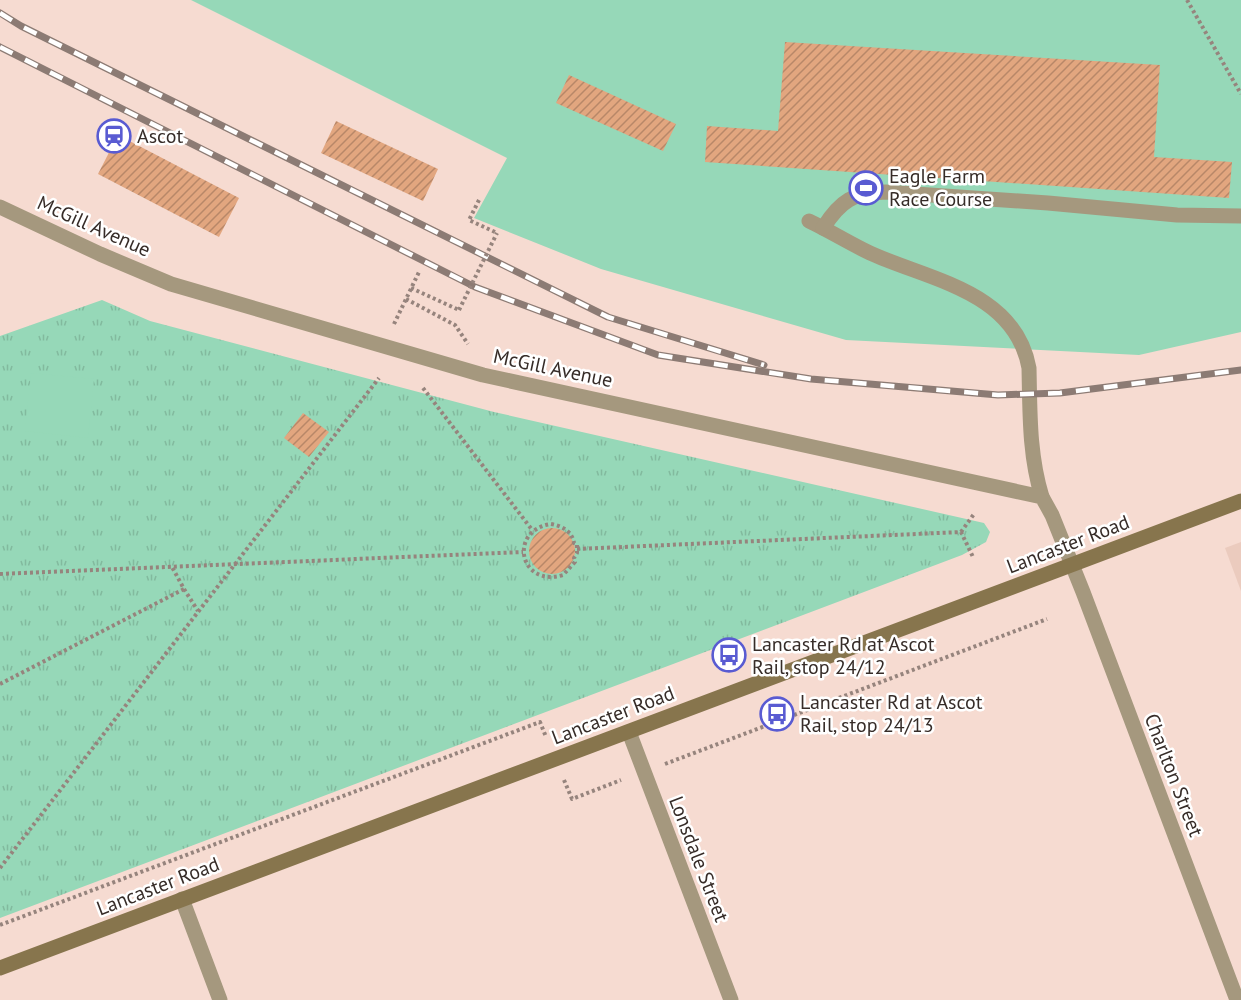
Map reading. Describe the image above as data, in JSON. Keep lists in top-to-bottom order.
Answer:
{
  "streets": {
    "main road": ["Lancaster Road"],
    "street": ["McGill Avenue", "Charlton Street", "Lonsdale Street"]
  },
  "crossings": [
    ["Lancaster Road", "Charlton Street"],
    ["Lancaster Road", "Lonsdale Street"]
  ],
  "places": {
    "station": ["Ascot"],
    "sports": ["Eagle Farm Race Course"],
    "bus stop": ["Lancaster Rd at Ascot Rail, stop 24/12", "Lancaster Rd at Ascot Rail, stop 24/13"]
  }
}
